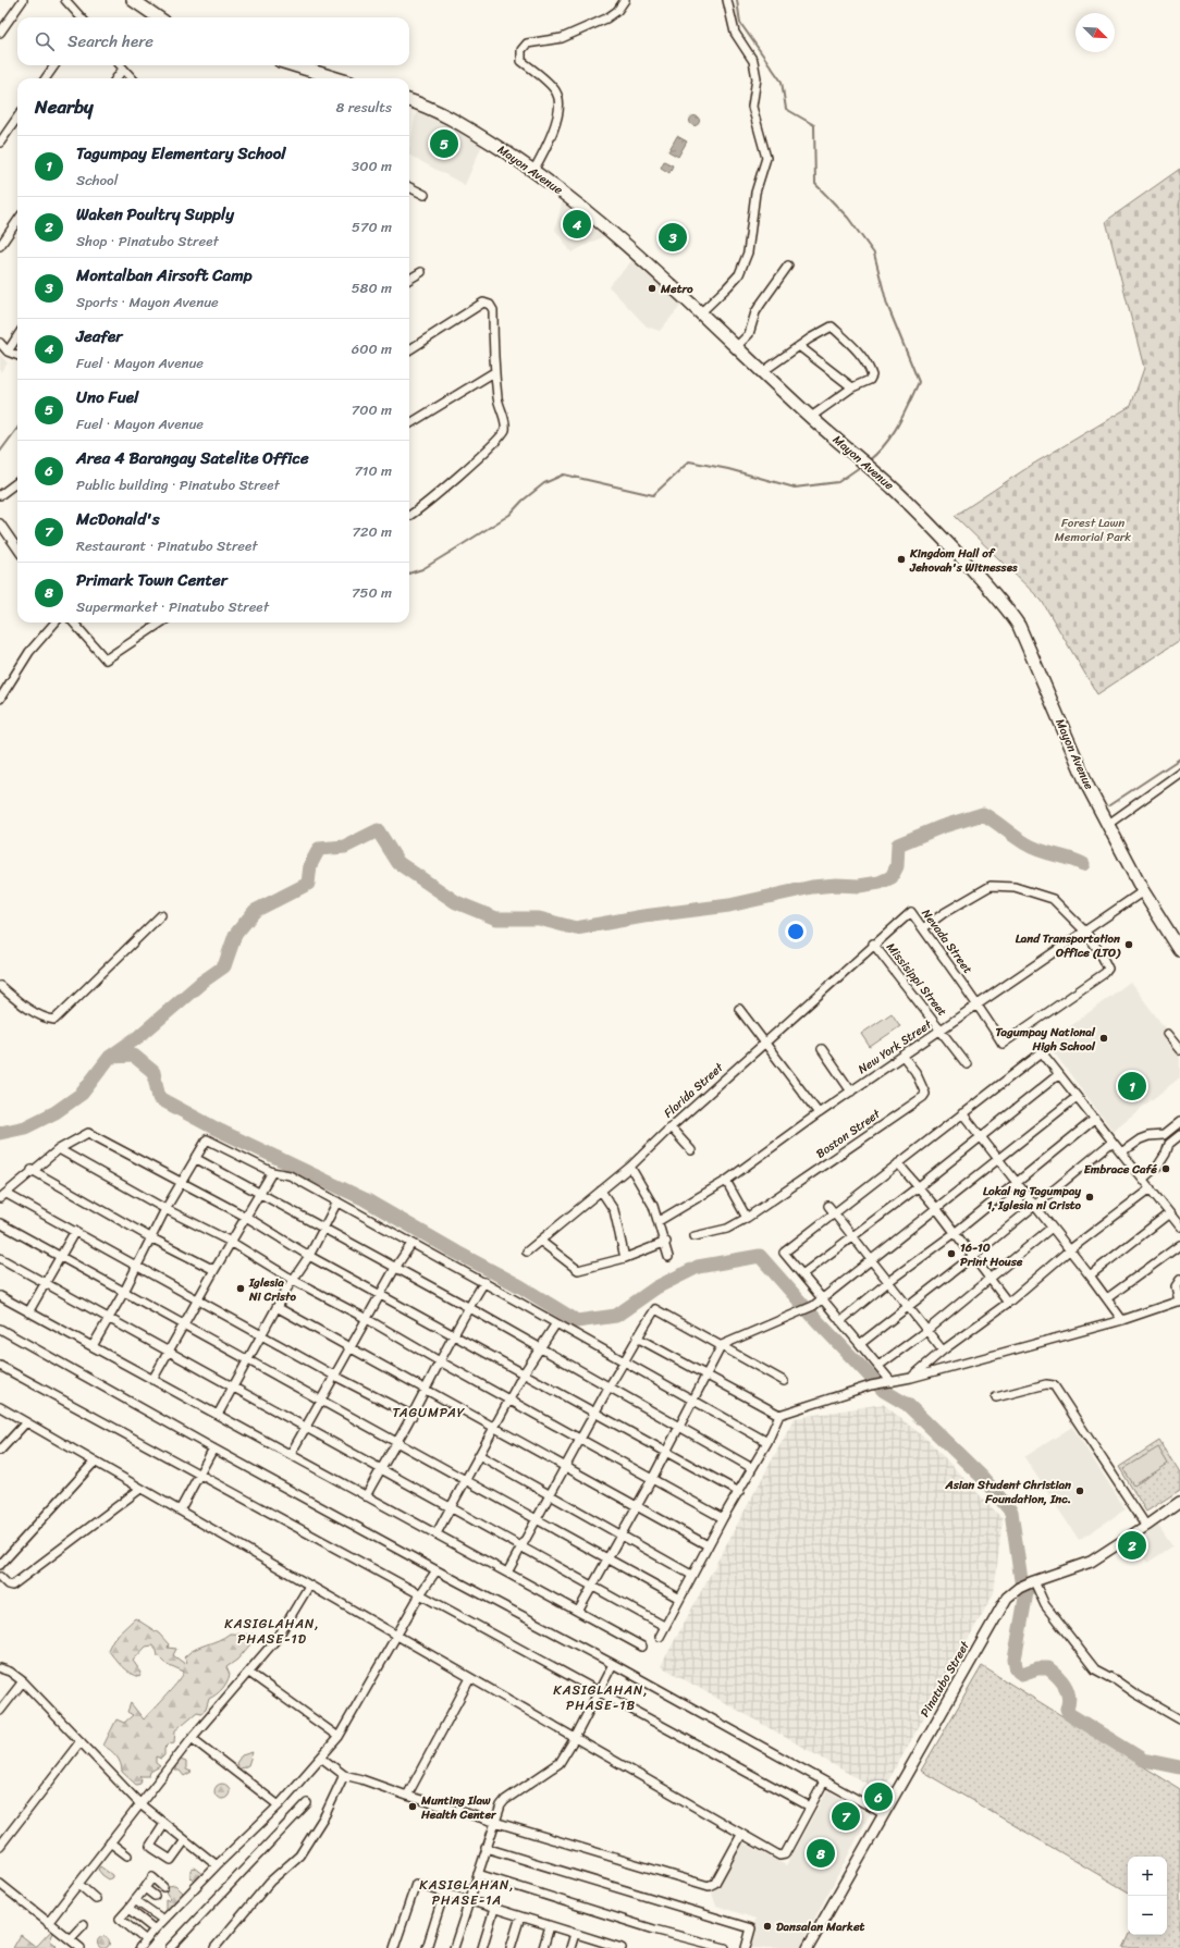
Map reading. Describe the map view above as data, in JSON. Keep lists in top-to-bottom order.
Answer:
{
  "streets": {
    "main road": ["Mayon Avenue"],
    "street": [
      "Nevada Street",
      "Missisippi Street",
      "New York Street",
      "Florida Street",
      "Boston Street",
      "Pinatubo Street"
    ]
  },
  "crossings": [
    ["Mayon Avenue", "New York Street"],
    ["Nevada Street", "Missisippi Street"],
    ["Nevada Street", "New York Street"],
    ["Nevada Street", "Florida Street"],
    ["Missisippi Street", "New York Street"],
    ["Missisippi Street", "Florida Street"],
    ["New York Street", "Boston Street"]
  ],
  "districts": [
    "TAGUMPAY",
    "KASIGLAHAN, PHASE-1D",
    "KASIGLAHAN, PHASE-1B",
    "KASIGLAHAN, PHASE-1A"
  ],
  "parks": ["Forest Lawn Memorial Park"],
  "places": [
    "Metro",
    "Kingdom Hall of Jehovah's Witnesses",
    "Land Transportation Office (LTO)",
    "Tagumpay National High School",
    "Embrace Café",
    "Lokal ng Tagumpay 1, Iglesia ni Cristo",
    "16-10 Print House",
    "Iglesia Ni Cristo",
    "Asian Student Christian Foundation, Inc.",
    "Munting Ilaw Health Center",
    "Dansalan Market"
  ],
  "north": "bottom right",
  "page": {
    "search": "Search here",
    "heading": ["Nearby", "8 results"],
    "pins": [
      "5",
      "4",
      "3",
      "1",
      "2",
      "6",
      "7",
      "8"
    ],
    "list": [
      {
        "mark": "1",
        "name": "Tagumpay Elementary School",
        "note": "School",
        "value": "300 m"
      },
      {
        "mark": "2",
        "name": "Waken Poultry Supply",
        "note": "Shop · Pinatubo Street",
        "value": "570 m"
      },
      {
        "mark": "3",
        "name": "Montalban Airsoft Camp",
        "note": "Sports · Mayon Avenue",
        "value": "580 m"
      },
      {
        "mark": "4",
        "name": "Jeafer",
        "note": "Fuel · Mayon Avenue",
        "value": "600 m"
      },
      {
        "mark": "5",
        "name": "Uno Fuel",
        "note": "Fuel · Mayon Avenue",
        "value": "700 m"
      },
      {
        "mark": "6",
        "name": "Area 4 Barangay Satelite Office",
        "note": "Public building · Pinatubo Street",
        "value": "710 m"
      },
      {
        "mark": "7",
        "name": "McDonald's",
        "note": "Restaurant · Pinatubo Street",
        "value": "720 m"
      },
      {
        "mark": "8",
        "name": "Primark Town Center",
        "note": "Supermarket · Pinatubo Street",
        "value": "750 m"
      }
    ],
    "map_buttons": ["+", "−"]
  }
}
